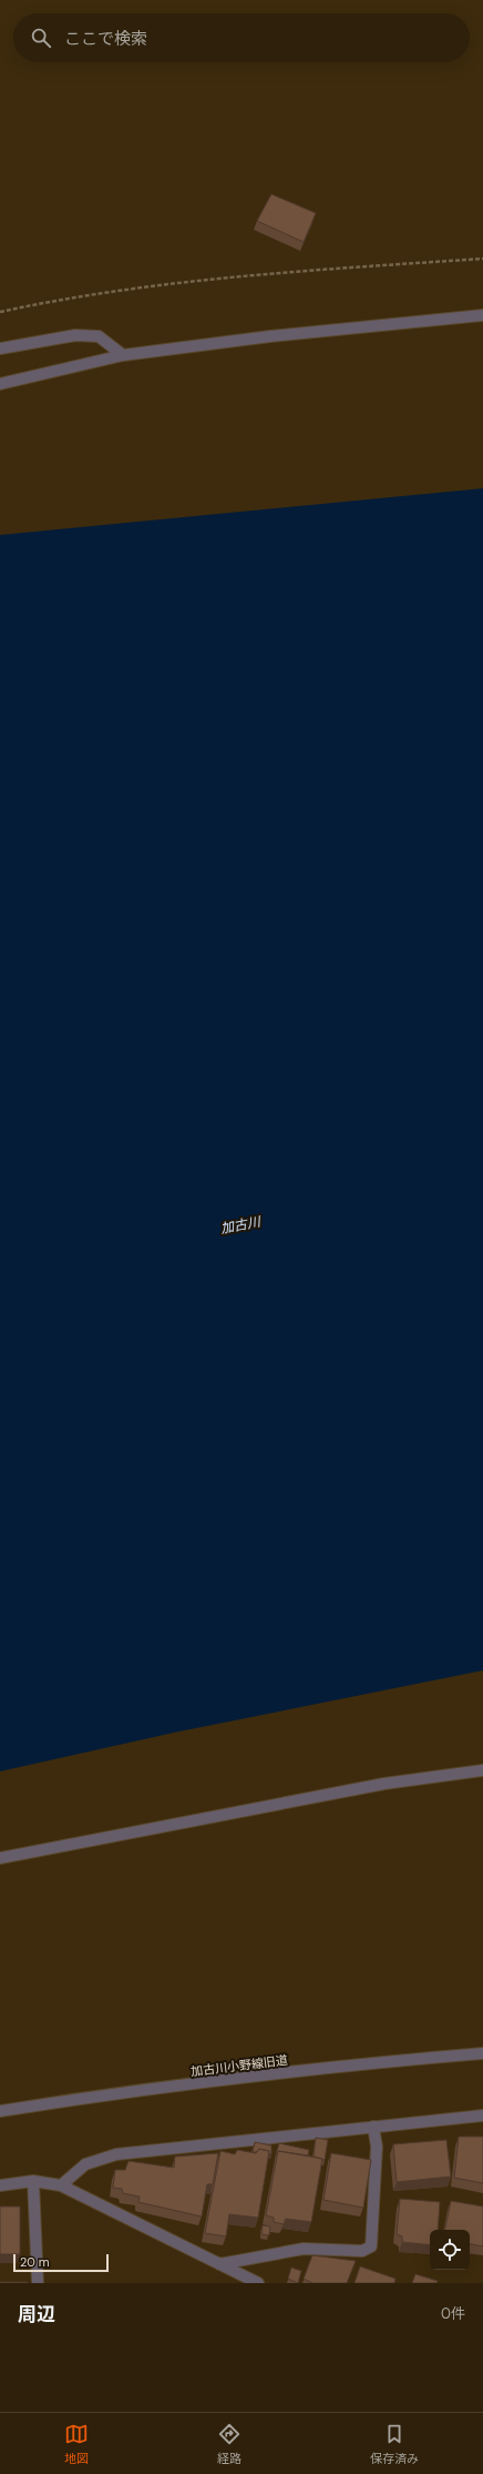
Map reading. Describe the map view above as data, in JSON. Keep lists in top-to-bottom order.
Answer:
{
  "streets": {
    "street": ["加古川小野線旧道"]
  },
  "water": ["加古川"],
  "scale_bar": "20 m",
  "page": {
    "search": "ここで検索",
    "scale": "20 m",
    "heading": ["周辺", "0件"],
    "nav": ["地図", "経路", "保存済み"]
  }
}
